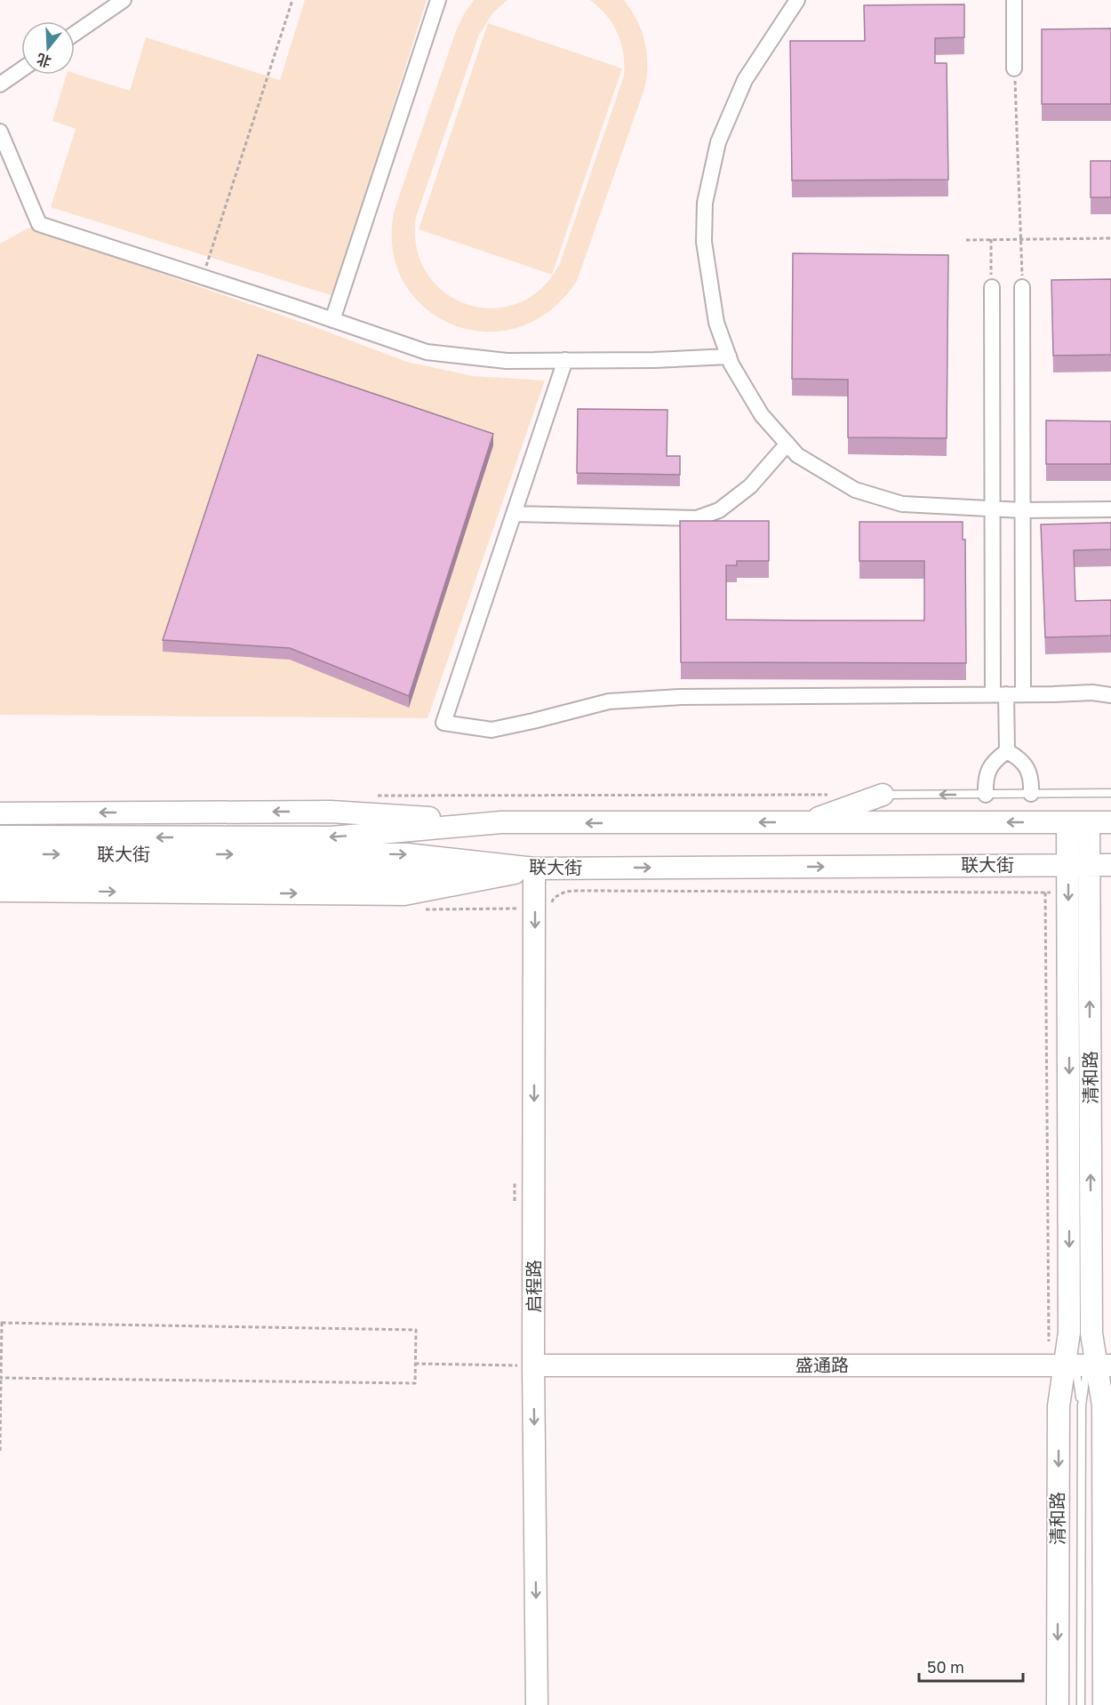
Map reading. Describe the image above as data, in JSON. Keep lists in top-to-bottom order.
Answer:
{
  "streets": {
    "main road": [
      "联大街",
      "清和路",
      "启程路",
      "盛通路"
    ]
  },
  "crossings": [
    ["联大街", "清和路"],
    ["联大街", "启程路"],
    ["清和路", "盛通路"],
    ["启程路", "盛通路"]
  ],
  "one_way": ["启程路"],
  "scale_bar": "50 m",
  "north": "bottom"
}
